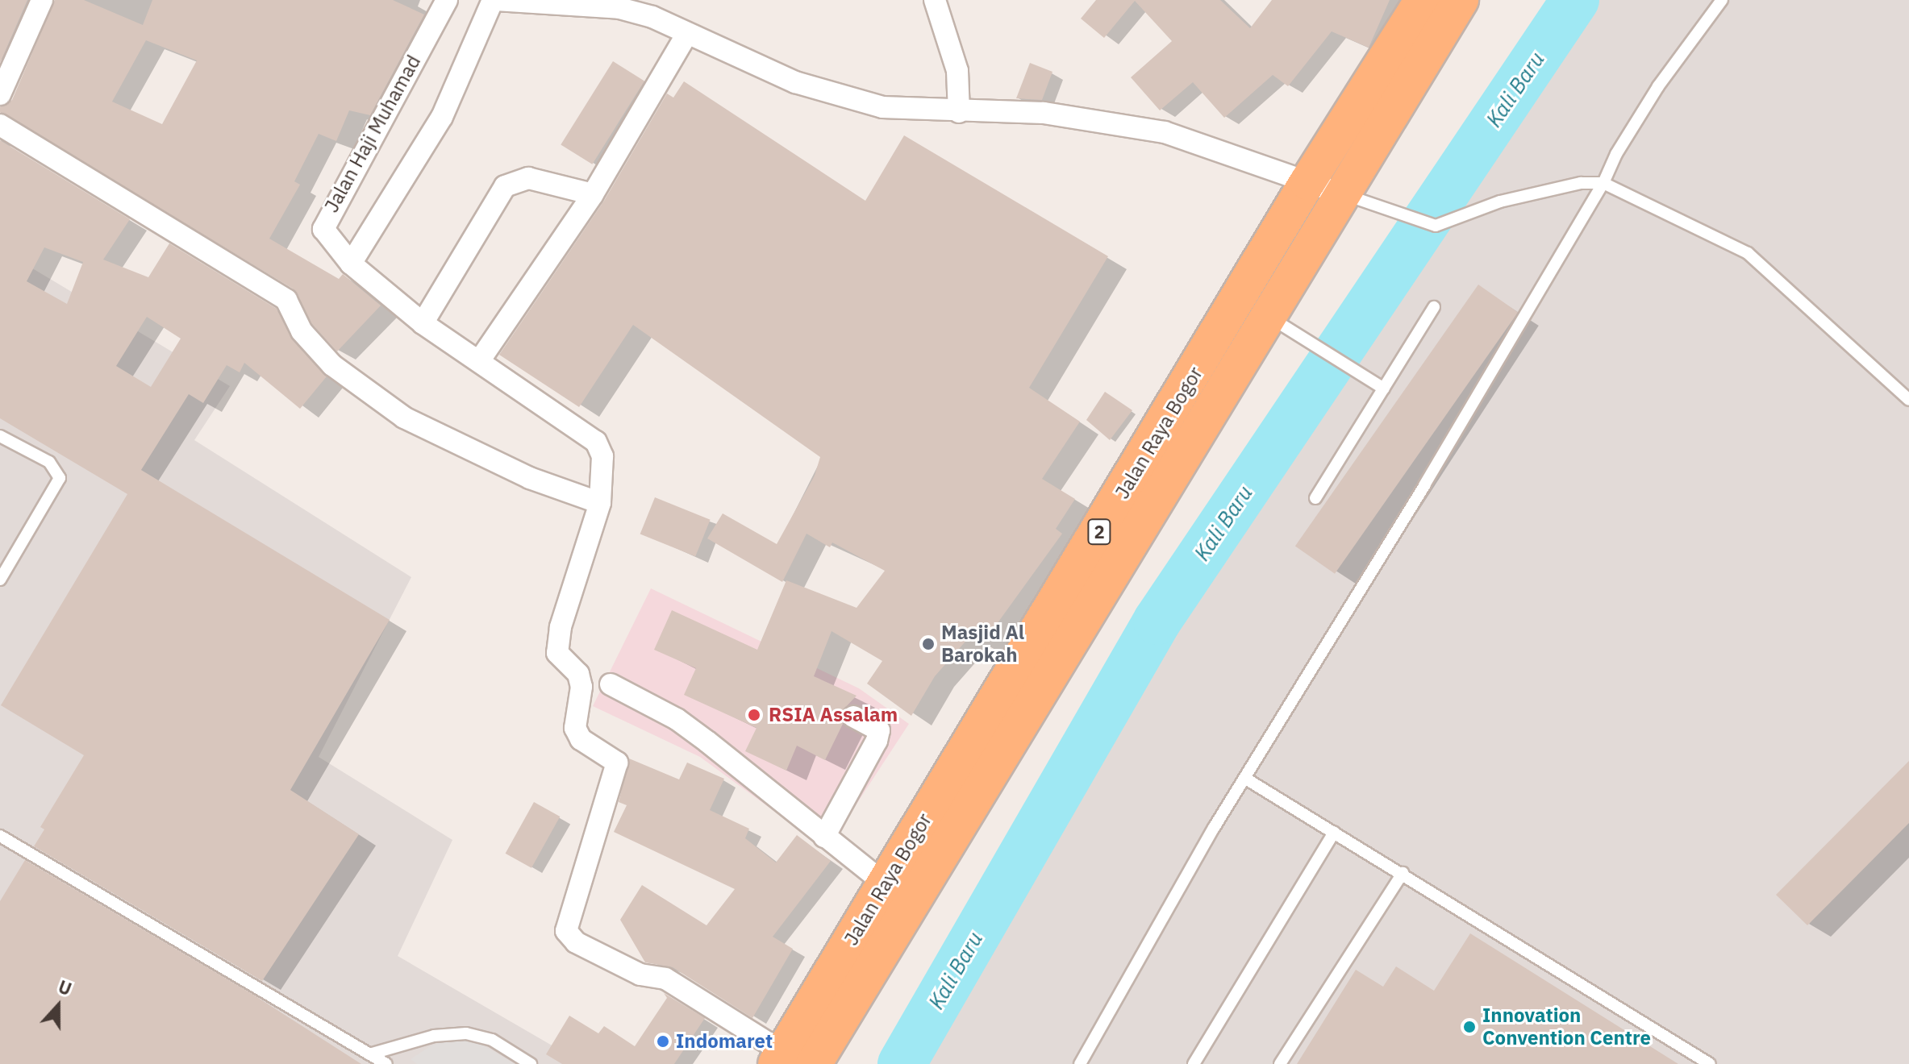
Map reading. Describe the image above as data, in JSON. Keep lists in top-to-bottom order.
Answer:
{
  "streets": {
    "highway": ["Jalan Raya Bogor", "2"],
    "street": ["Jalan Haji Muhamad"]
  },
  "crossings": [
    ["Jalan Haji Muhamad", "Jalan Raya Bogor"]
  ],
  "water": ["Kali Baru"],
  "places": [
    "Masjid Al Barokah",
    "RSIA Assalam",
    "Innovation Convention Centre",
    "Indomaret"
  ],
  "north": "top"
}
